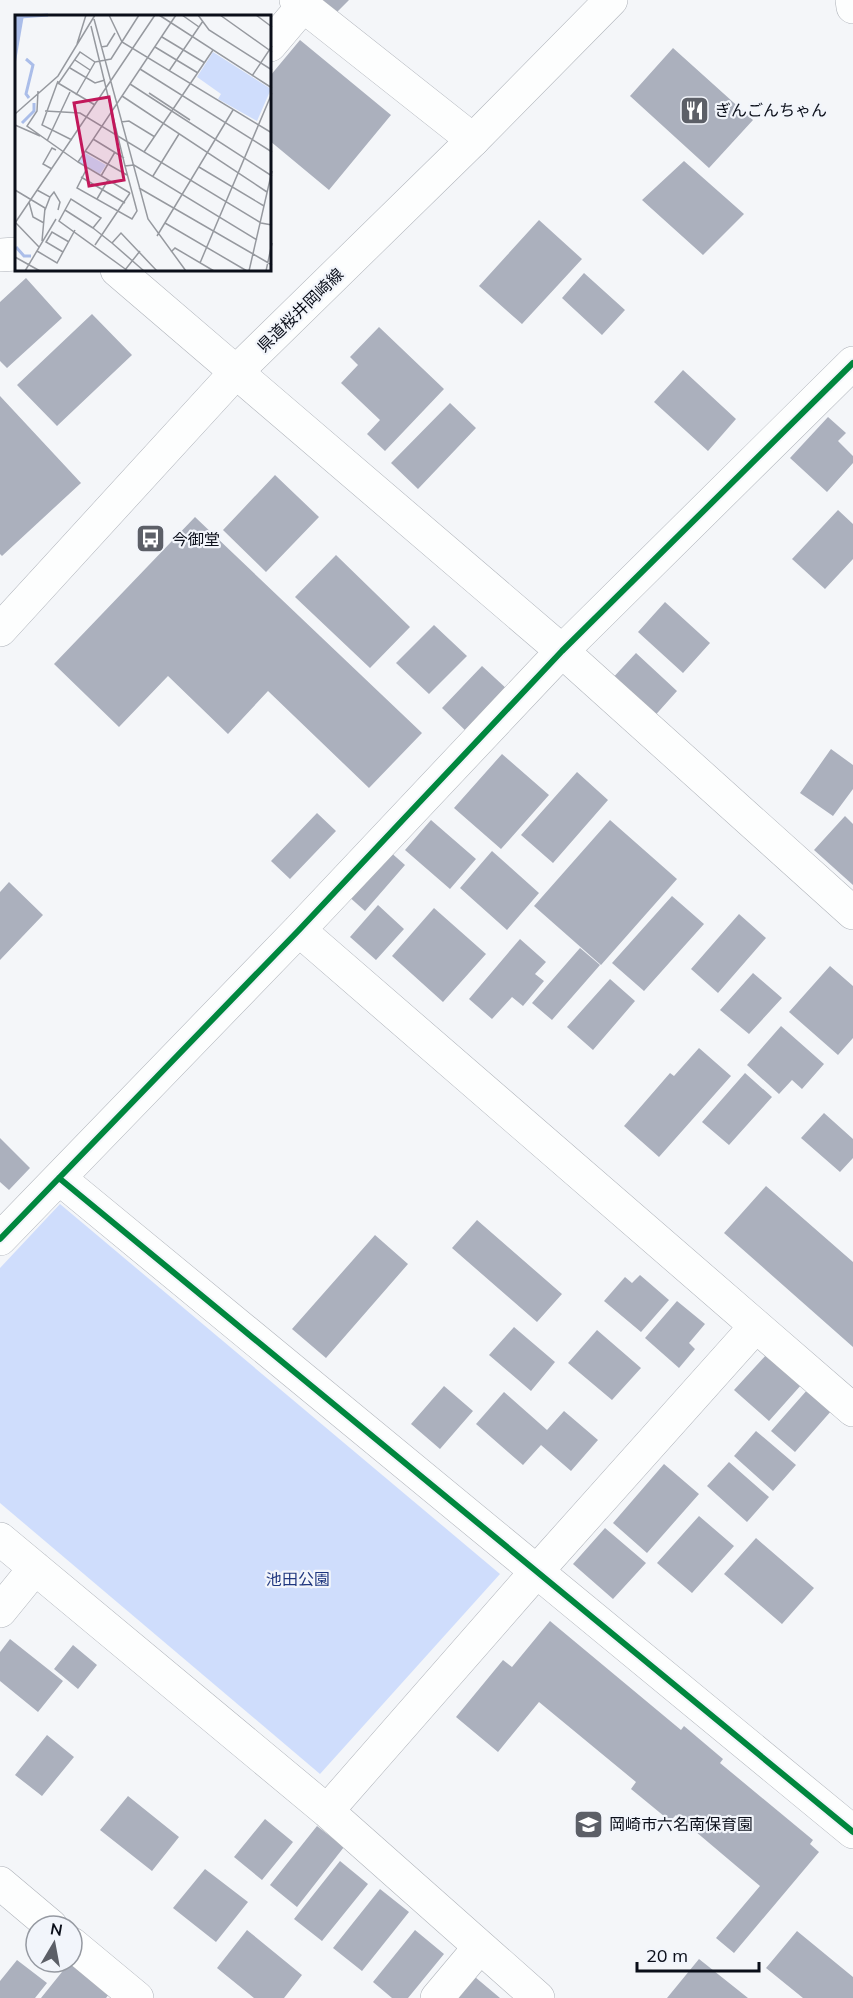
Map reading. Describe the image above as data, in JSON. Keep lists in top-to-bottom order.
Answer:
{
  "streets": {
    "street": ["県道桜井岡崎線"]
  },
  "parks": ["池田公園"],
  "places": {
    "restaurant": ["ぎんごんちゃん"],
    "bus stop": ["今御堂"],
    "school or university": ["岡崎市六名南保育園"]
  },
  "scale_bar": "20 m",
  "north": "top"
}
